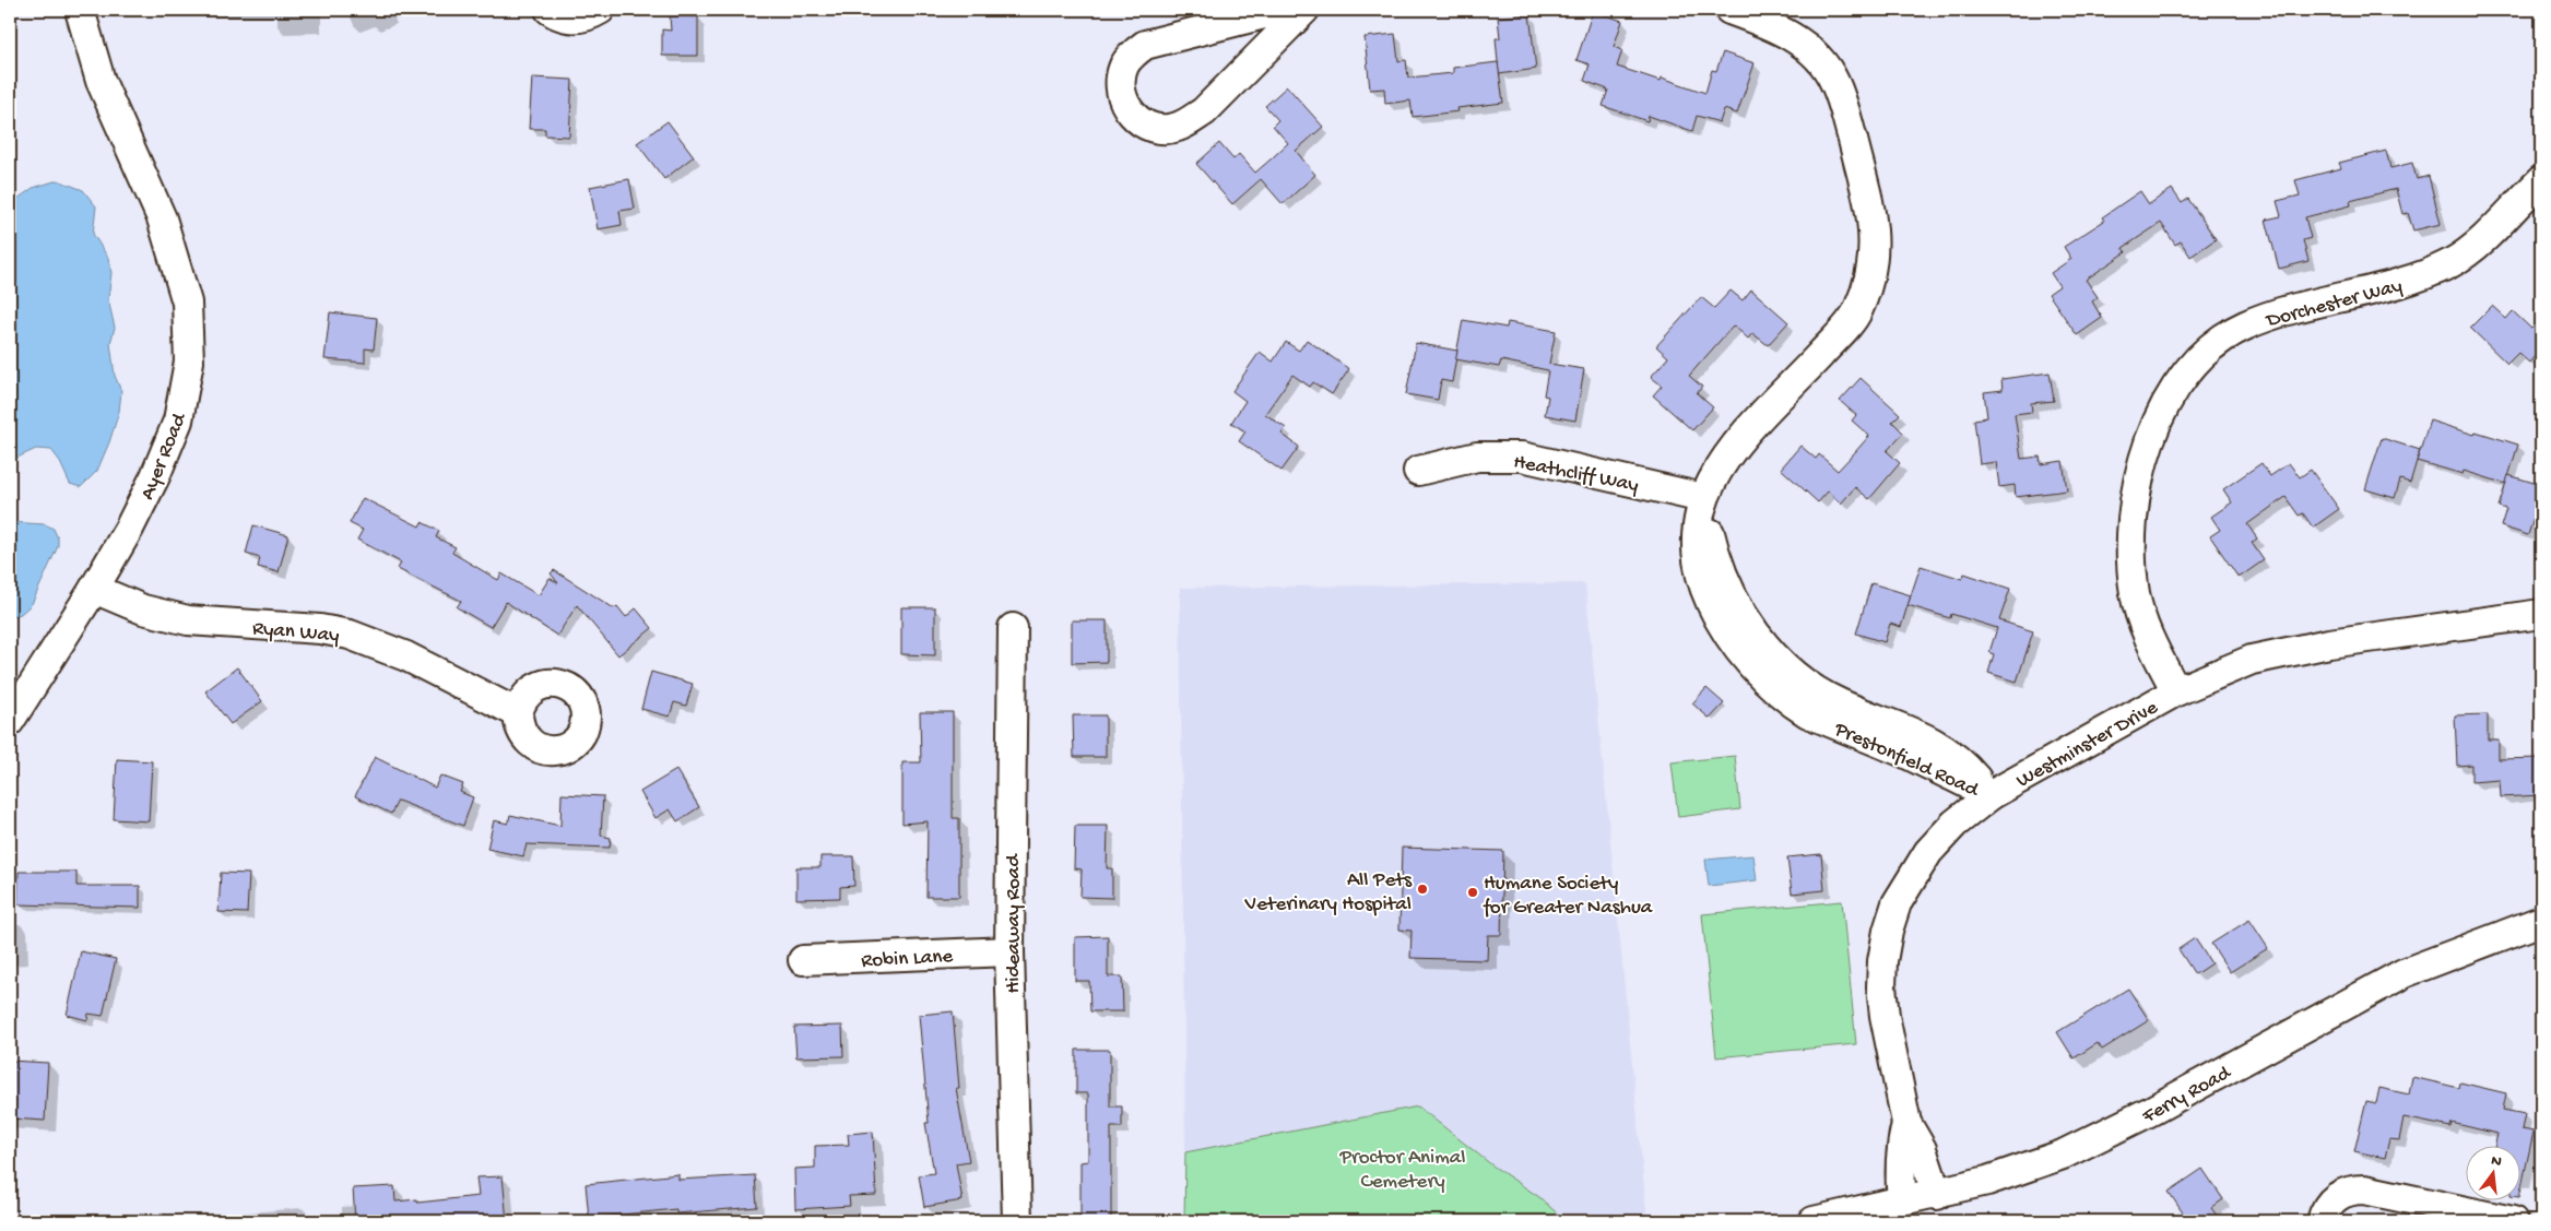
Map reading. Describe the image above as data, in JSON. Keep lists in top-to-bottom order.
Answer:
{
  "streets": {
    "street": [
      "Dorchester Way",
      "Ayer Road",
      "Heathcliff Way",
      "Ryan Way",
      "Westminster Drive",
      "Prestonfield Road",
      "Hideaway Road",
      "Robin Lane",
      "Ferry Road"
    ]
  },
  "crossings": [
    ["Dorchester Way", "Westminster Drive"],
    ["Ayer Road", "Ryan Way"],
    ["Heathcliff Way", "Prestonfield Road"],
    ["Westminster Drive", "Prestonfield Road"],
    ["Westminster Drive", "Ferry Road"],
    ["Hideaway Road", "Robin Lane"]
  ],
  "parks": ["Proctor Animal Cemetery"],
  "places": ["All Pets Veterinary Hospital", "Humane Society for Greater Nashua"],
  "north": "top"
}
